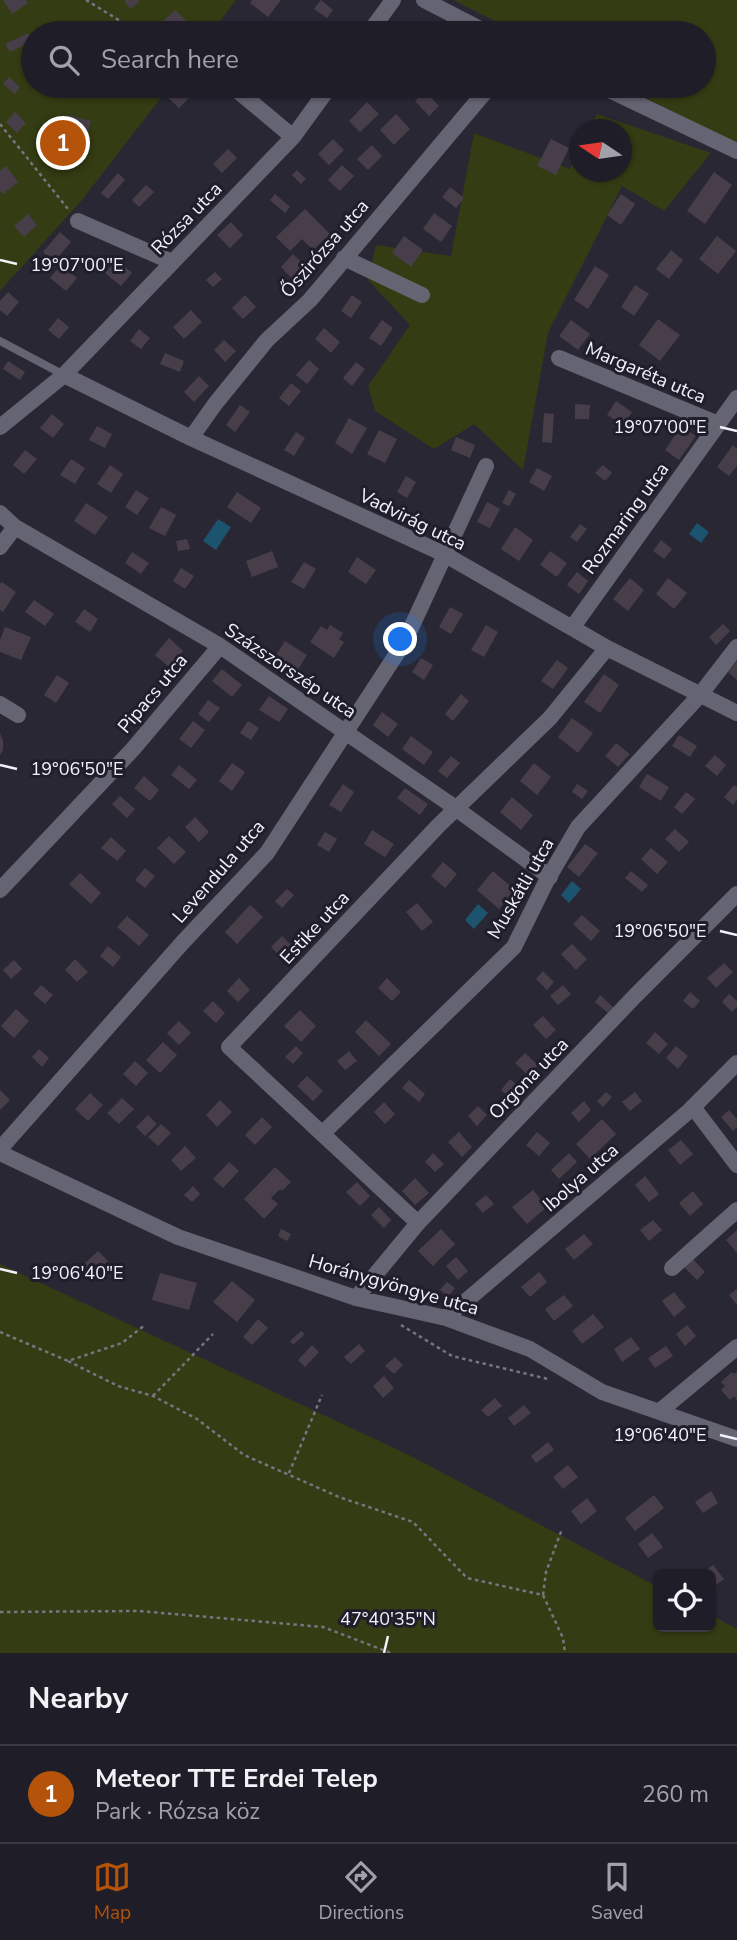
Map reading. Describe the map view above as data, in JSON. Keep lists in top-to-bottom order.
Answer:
{
  "streets": {
    "street": [
      "Rózsa utca",
      "Őszirózsa utca",
      "Margaréta utca",
      "Rozmaring utca",
      "Vadvirág utca",
      "Százszorszép utca",
      "Pipacs utca",
      "Levendula utca",
      "Muskátli utca",
      "Estike utca",
      "Orgona utca",
      "Ibolya utca",
      "Horánygyöngye utca"
    ]
  },
  "crossings": [
    ["Rózsa utca", "Vadvirág utca"],
    ["Őszirózsa utca", "Vadvirág utca"],
    ["Margaréta utca", "Rozmaring utca"],
    ["Rozmaring utca", "Vadvirág utca"],
    ["Vadvirág utca", "Levendula utca"],
    ["Vadvirág utca", "Muskátli utca"],
    ["Vadvirág utca", "Estike utca"],
    ["Százszorszép utca", "Pipacs utca"],
    ["Százszorszép utca", "Levendula utca"],
    ["Százszorszép utca", "Muskátli utca"],
    ["Százszorszép utca", "Estike utca"],
    ["Levendula utca", "Horánygyöngye utca"],
    ["Muskátli utca", "Estike utca"],
    ["Estike utca", "Orgona utca"],
    ["Orgona utca", "Horánygyöngye utca"],
    ["Ibolya utca", "Horánygyöngye utca"]
  ],
  "north": "left",
  "page": {
    "search": "Search here",
    "pins": "1",
    "heading": "Nearby",
    "list": [
      {
        "mark": "1",
        "name": "Meteor TTE Erdei Telep",
        "note": "Park · Rózsa köz",
        "value": "260 m"
      }
    ],
    "nav": ["Map", "Directions", "Saved"]
  },
  "coordinates": [
    "19°07'00\"E",
    "19°06'50\"E",
    "19°06'40\"E",
    "47°40'35\"N"
  ]
}
